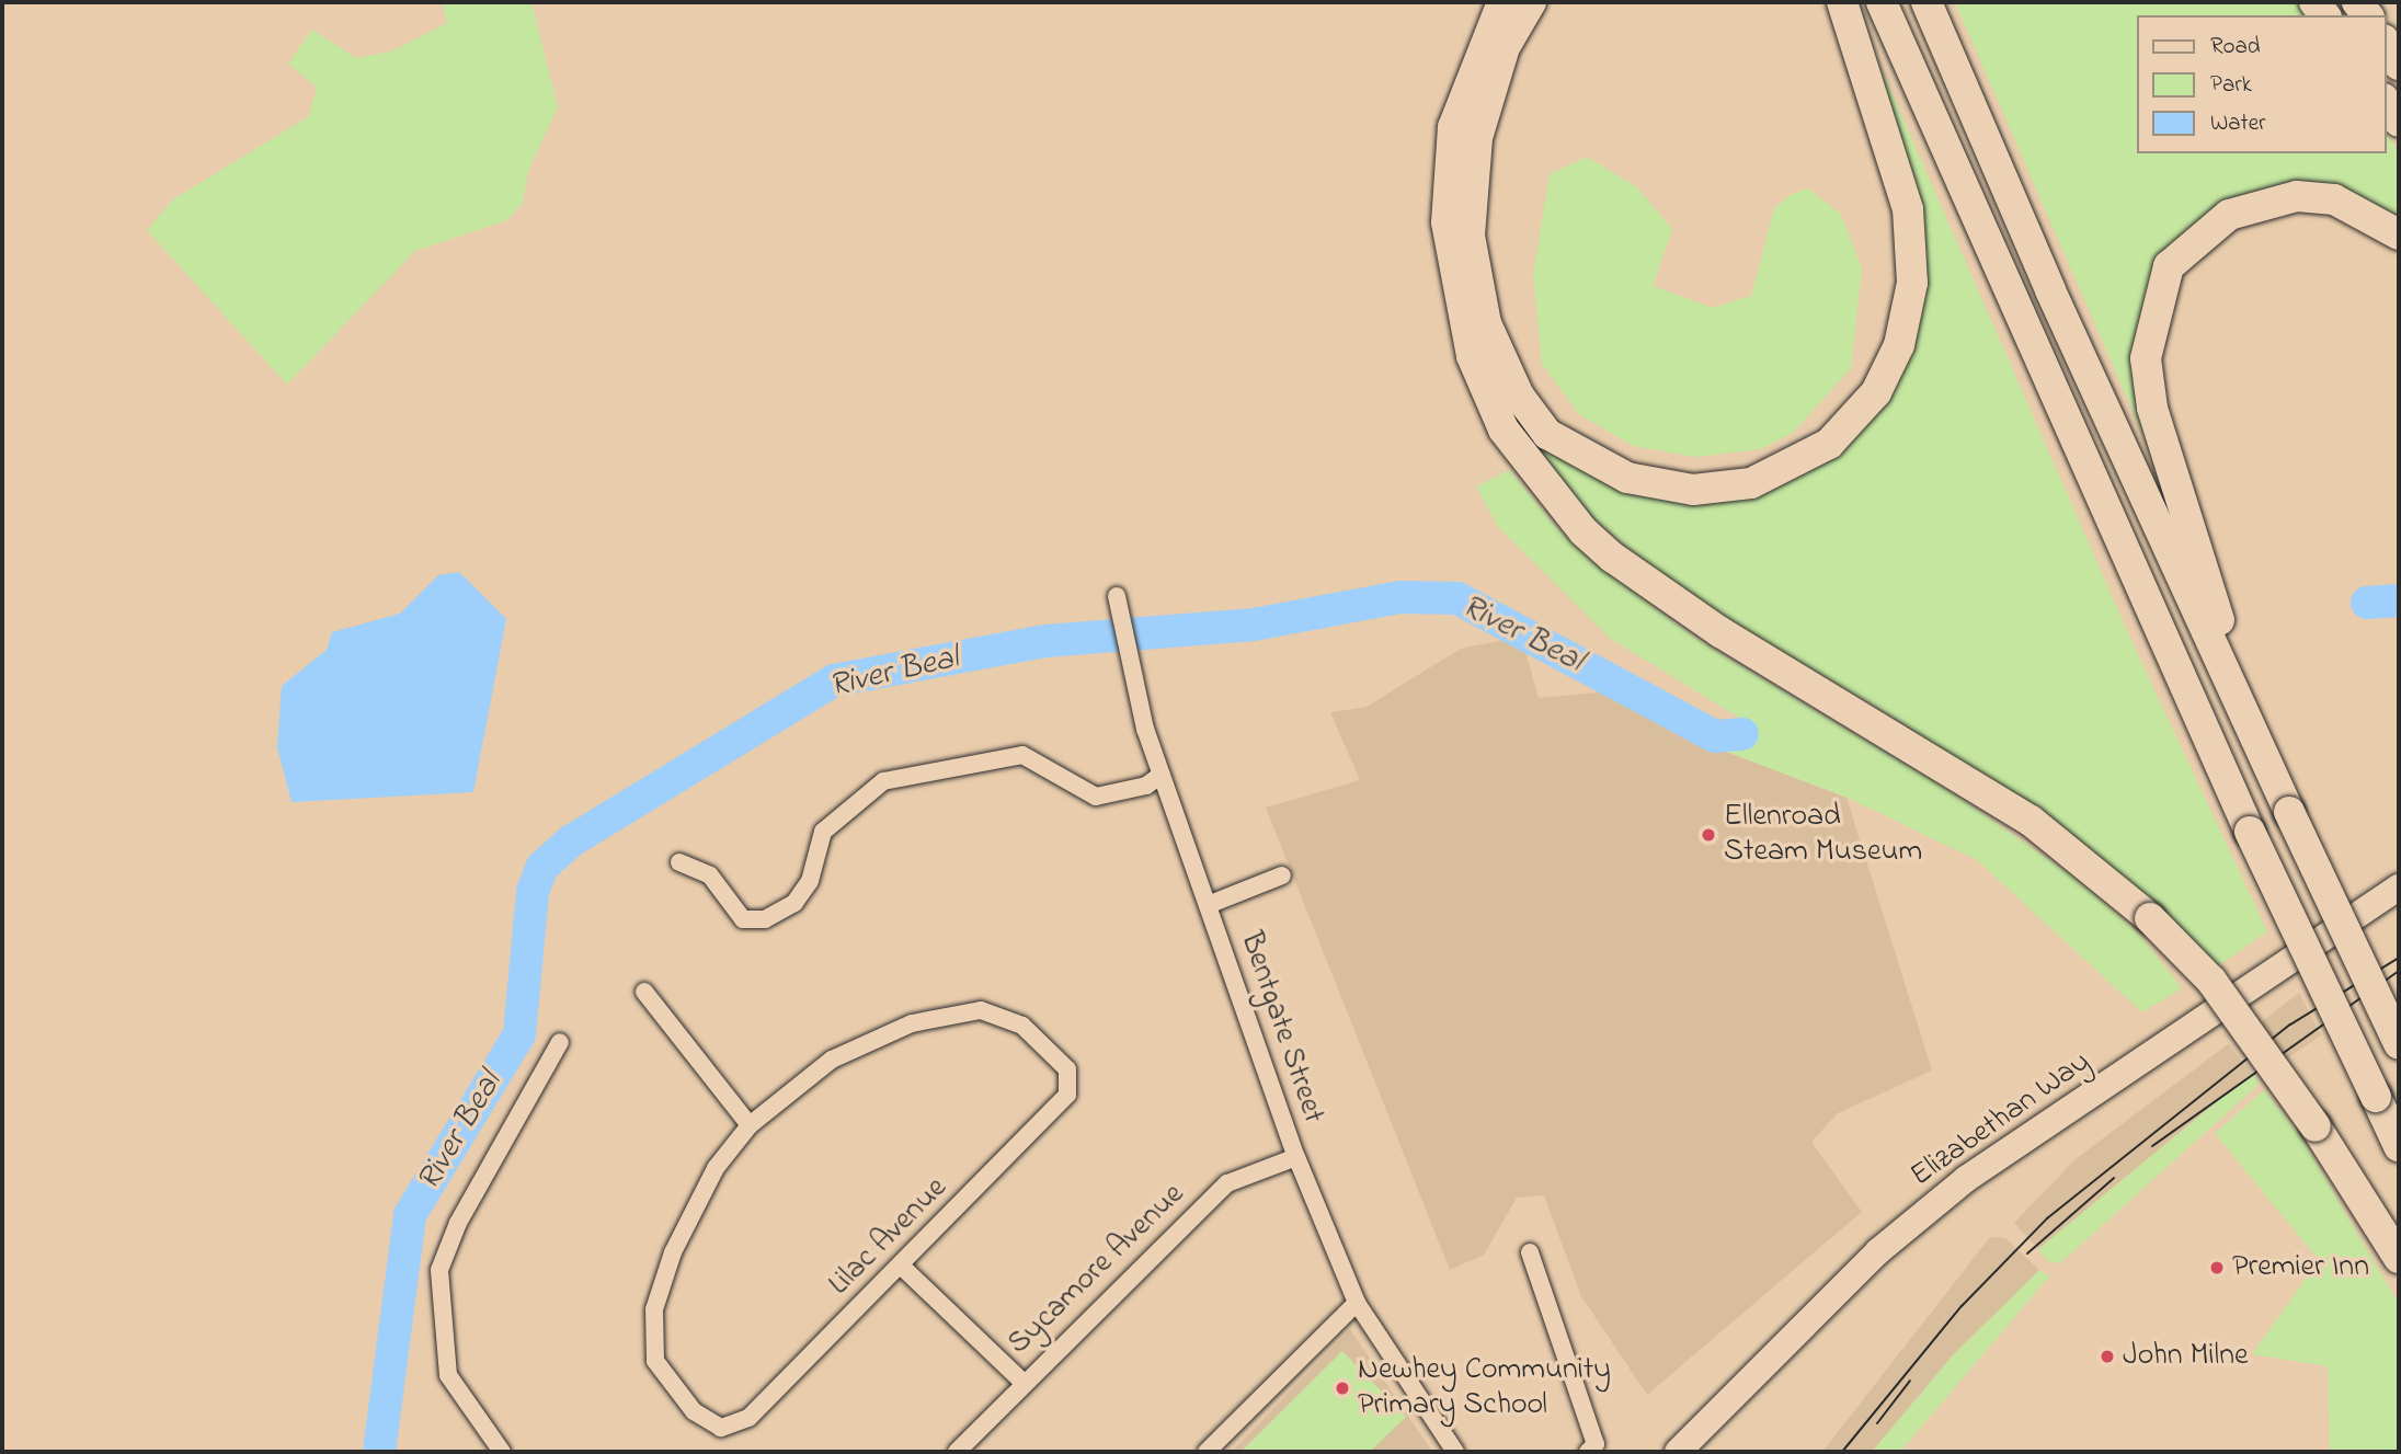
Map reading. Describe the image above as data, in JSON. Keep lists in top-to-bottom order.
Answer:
{
  "streets": {
    "main road": ["Elizabethan Way"],
    "street": ["Bentgate Street", "Lilac Avenue", "Sycamore Avenue"]
  },
  "crossings": [
    ["Bentgate Street", "Sycamore Avenue"]
  ],
  "water": ["River Beal"],
  "places": [
    "Ellenroad Steam Museum",
    "Premier Inn",
    "John Milne",
    "Newhey Community Primary School"
  ],
  "legend": ["Road", "Park", "Water"]
}
